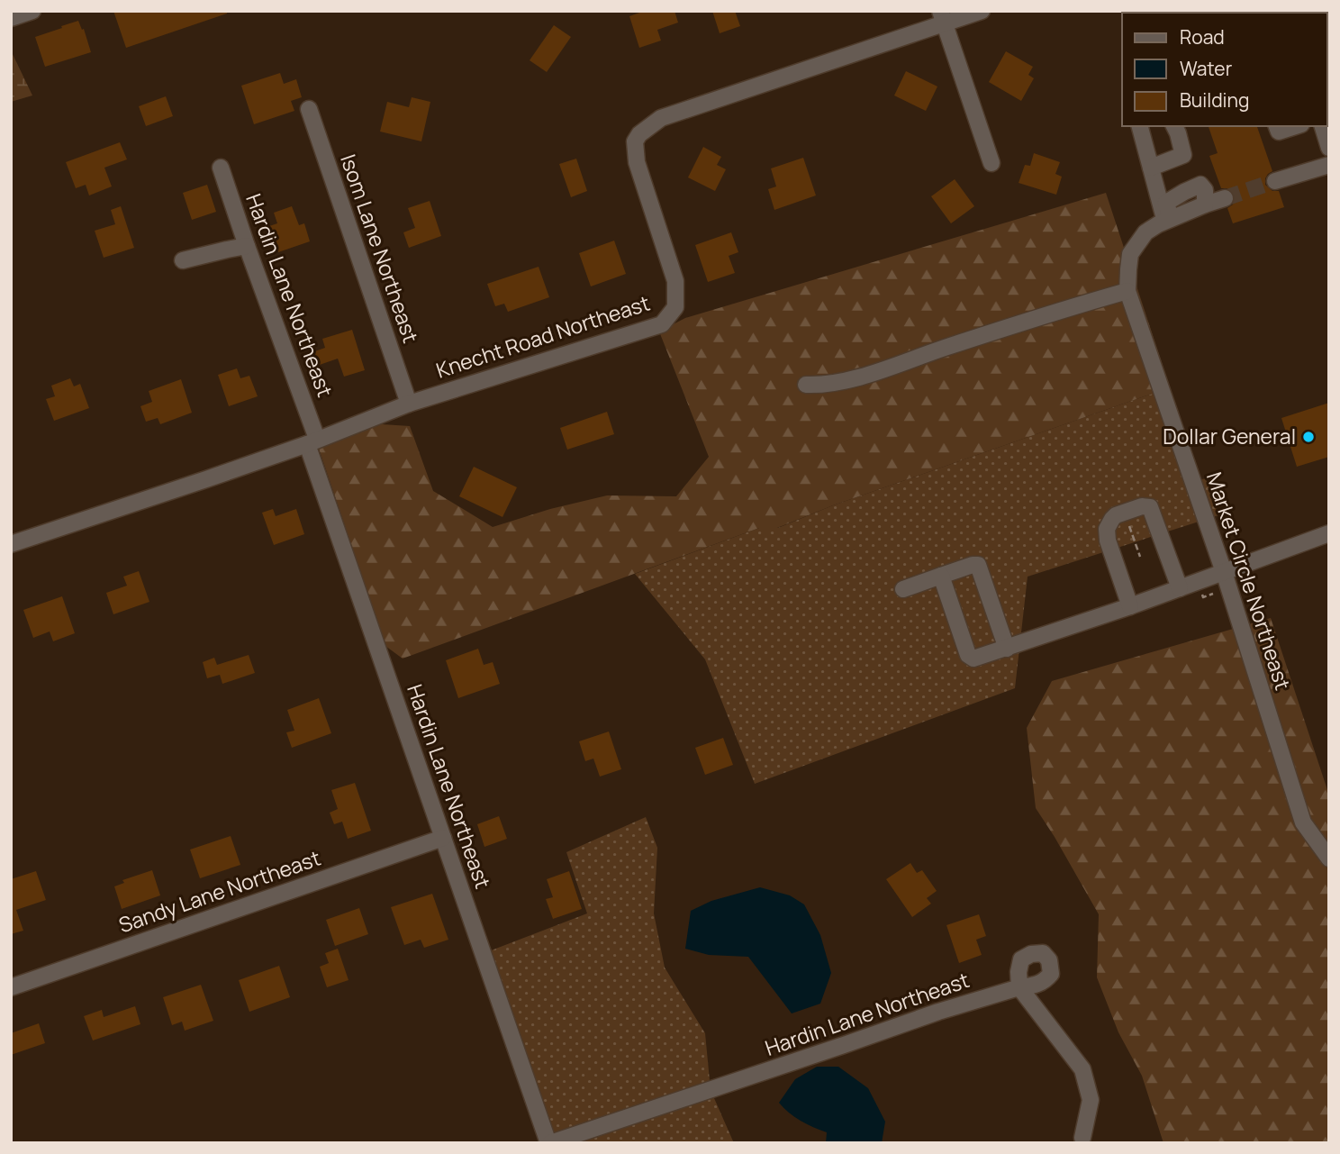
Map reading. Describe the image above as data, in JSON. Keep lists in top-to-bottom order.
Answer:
{
  "streets": {
    "street": [
      "Isom Lane Northeast",
      "Hardin Lane Northeast",
      "Knecht Road Northeast",
      "Market Circle Northeast",
      "Sandy Lane Northeast"
    ]
  },
  "crossings": [
    ["Isom Lane Northeast", "Knecht Road Northeast"],
    ["Hardin Lane Northeast", "Knecht Road Northeast"],
    ["Hardin Lane Northeast", "Sandy Lane Northeast"]
  ],
  "places": ["Dollar General"],
  "legend": ["Road", "Water", "Building"]
}
